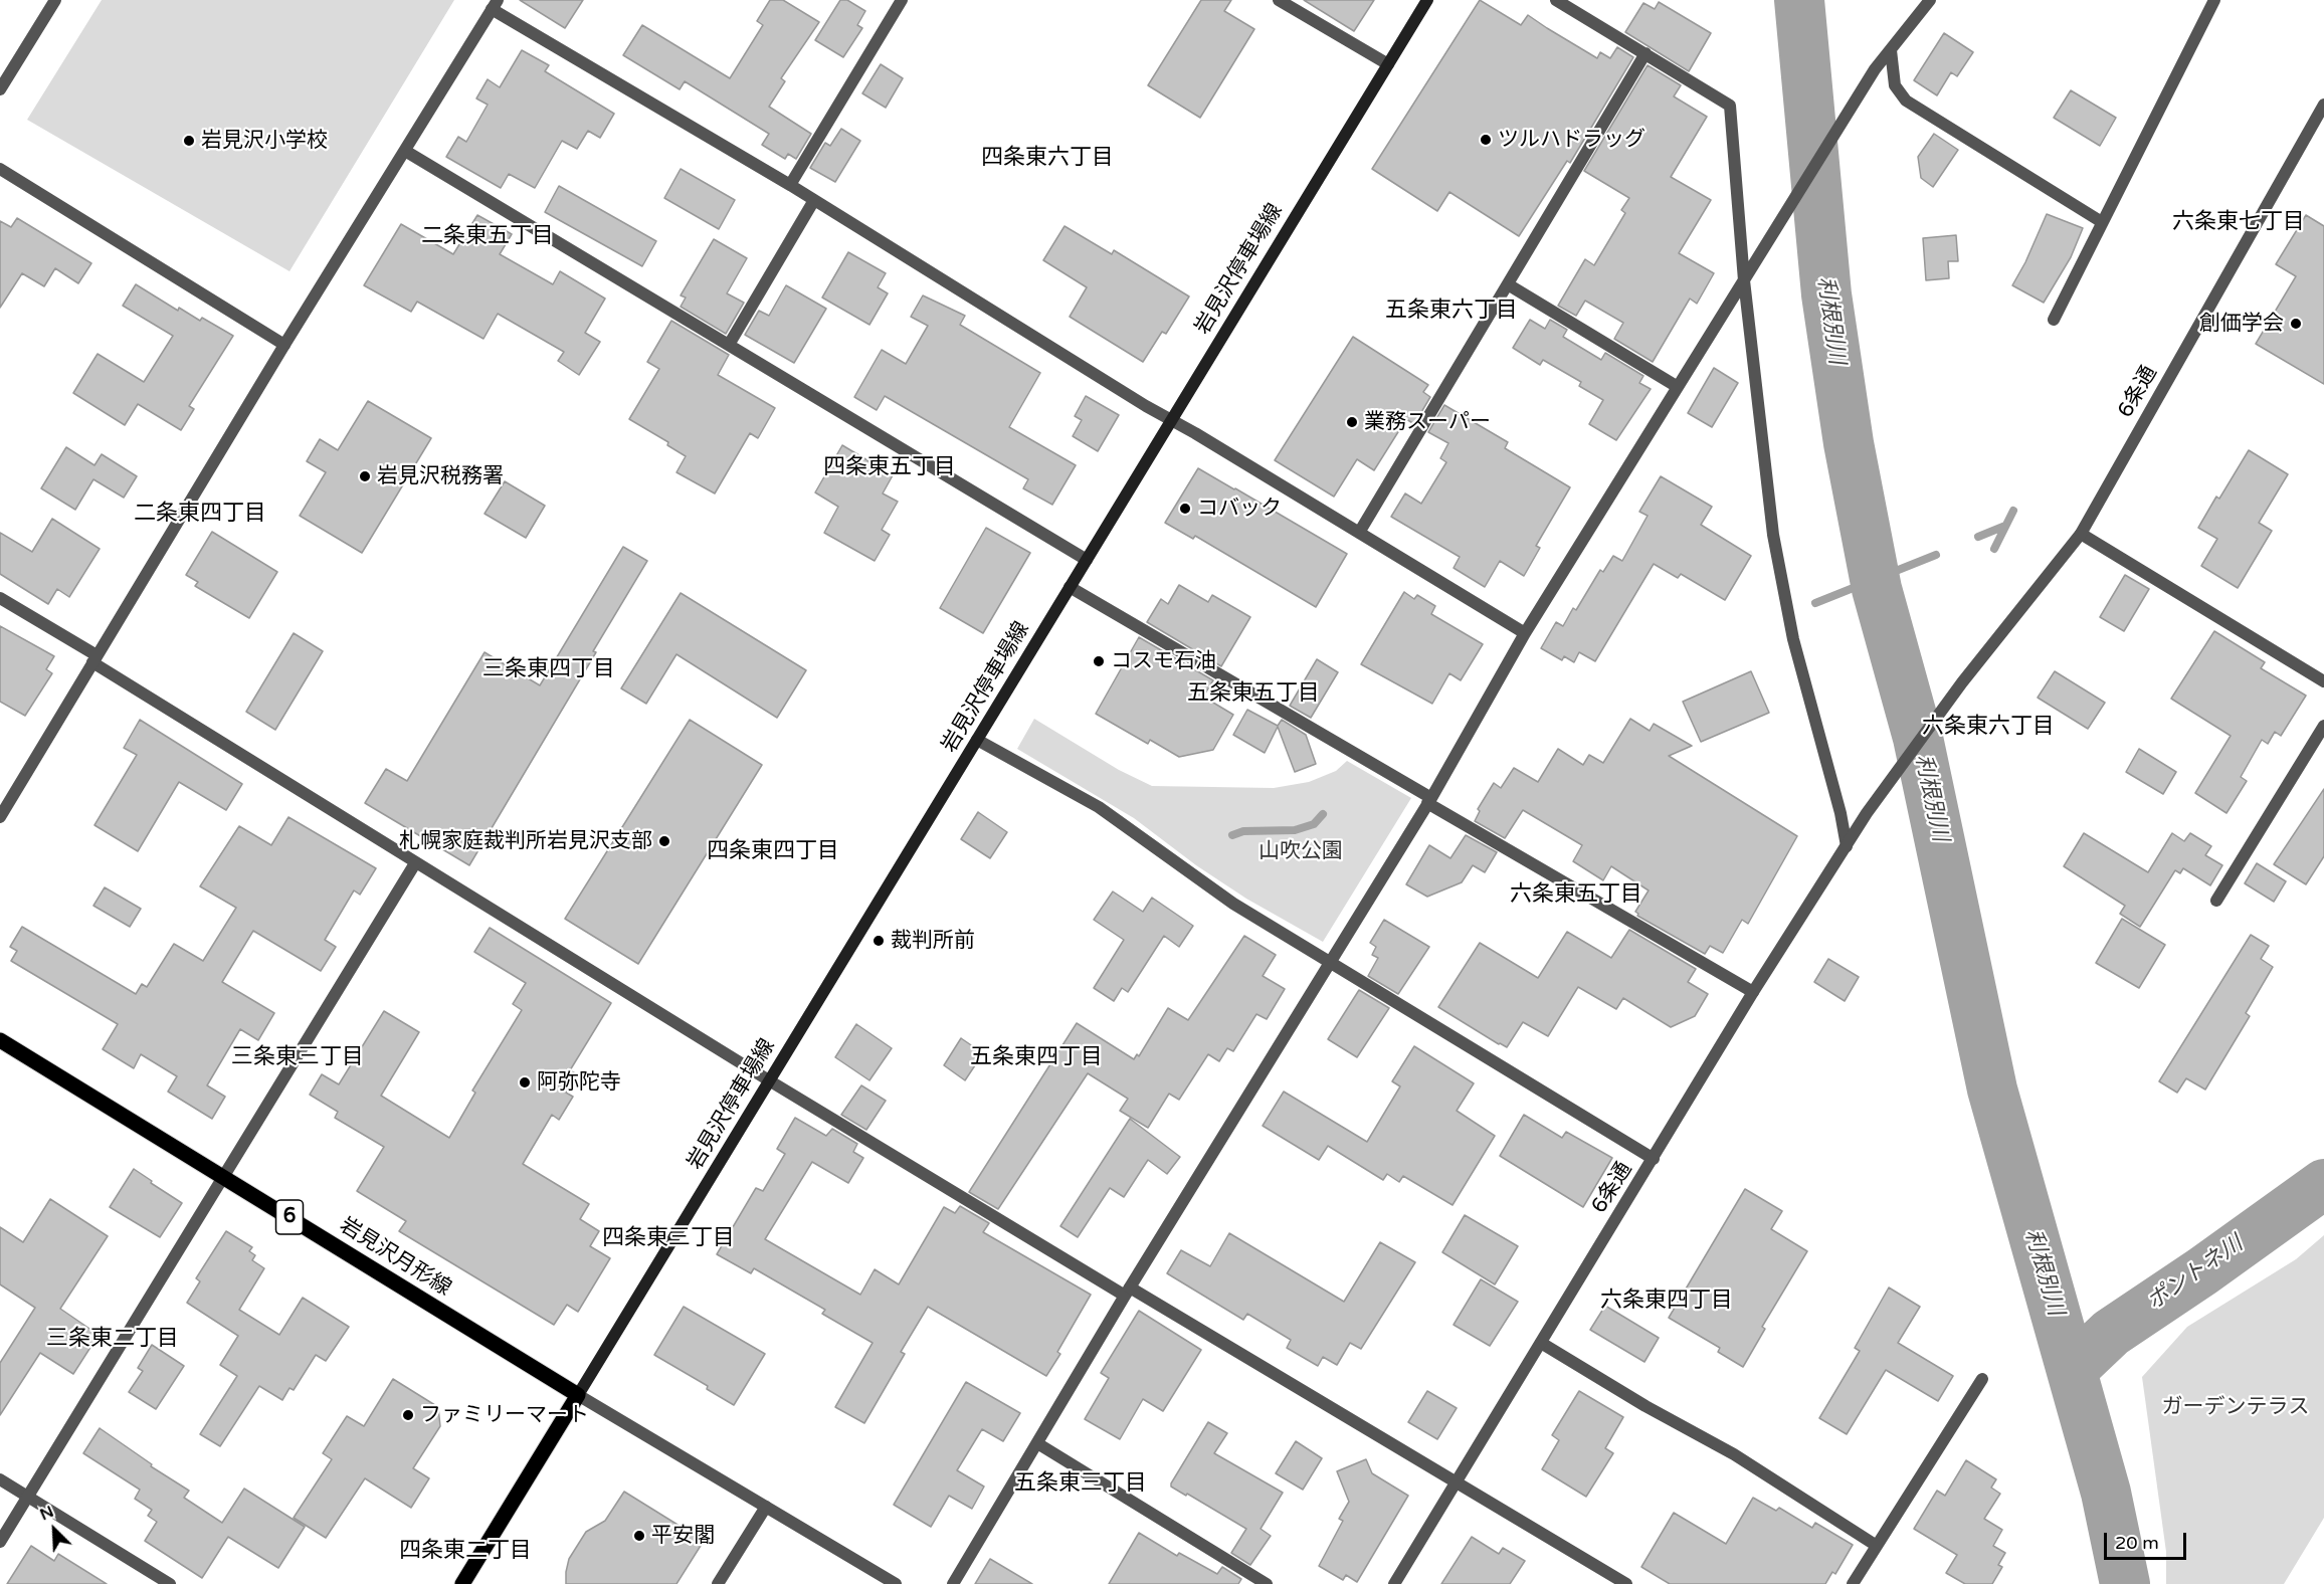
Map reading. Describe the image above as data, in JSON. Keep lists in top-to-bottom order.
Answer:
{
  "streets": {
    "main road": ["岩見沢停車場線", "6", "岩見沢月形線"],
    "street": ["6条通"]
  },
  "crossings": [
    ["岩見沢停車場線", "岩見沢月形線"]
  ],
  "districts": [
    "四条東六丁目",
    "六条東七丁目",
    "二条東五丁目",
    "五条東六丁目",
    "四条東五丁目",
    "二条東四丁目",
    "三条東四丁目",
    "五条東五丁目",
    "六条東六丁目",
    "四条東四丁目",
    "六条東五丁目",
    "三条東三丁目",
    "五条東四丁目",
    "四条東三丁目",
    "六条東四丁目",
    "三条東二丁目",
    "五条東三丁目",
    "四条東二丁目"
  ],
  "water": ["利根別川", "ポントネ川"],
  "parks": ["山吹公園", "ガーデンテラス"],
  "places": [
    "ツルハドラッグ",
    "岩見沢小学校",
    "創価学会",
    "業務スーパー",
    "岩見沢税務署",
    "コバック",
    "コスモ石油",
    "札幌家庭裁判所岩見沢支部",
    "裁判所前",
    "阿弥陀寺",
    "ファミリーマート",
    "平安閣"
  ],
  "scale_bar": "20 m",
  "north": "top left"
}
